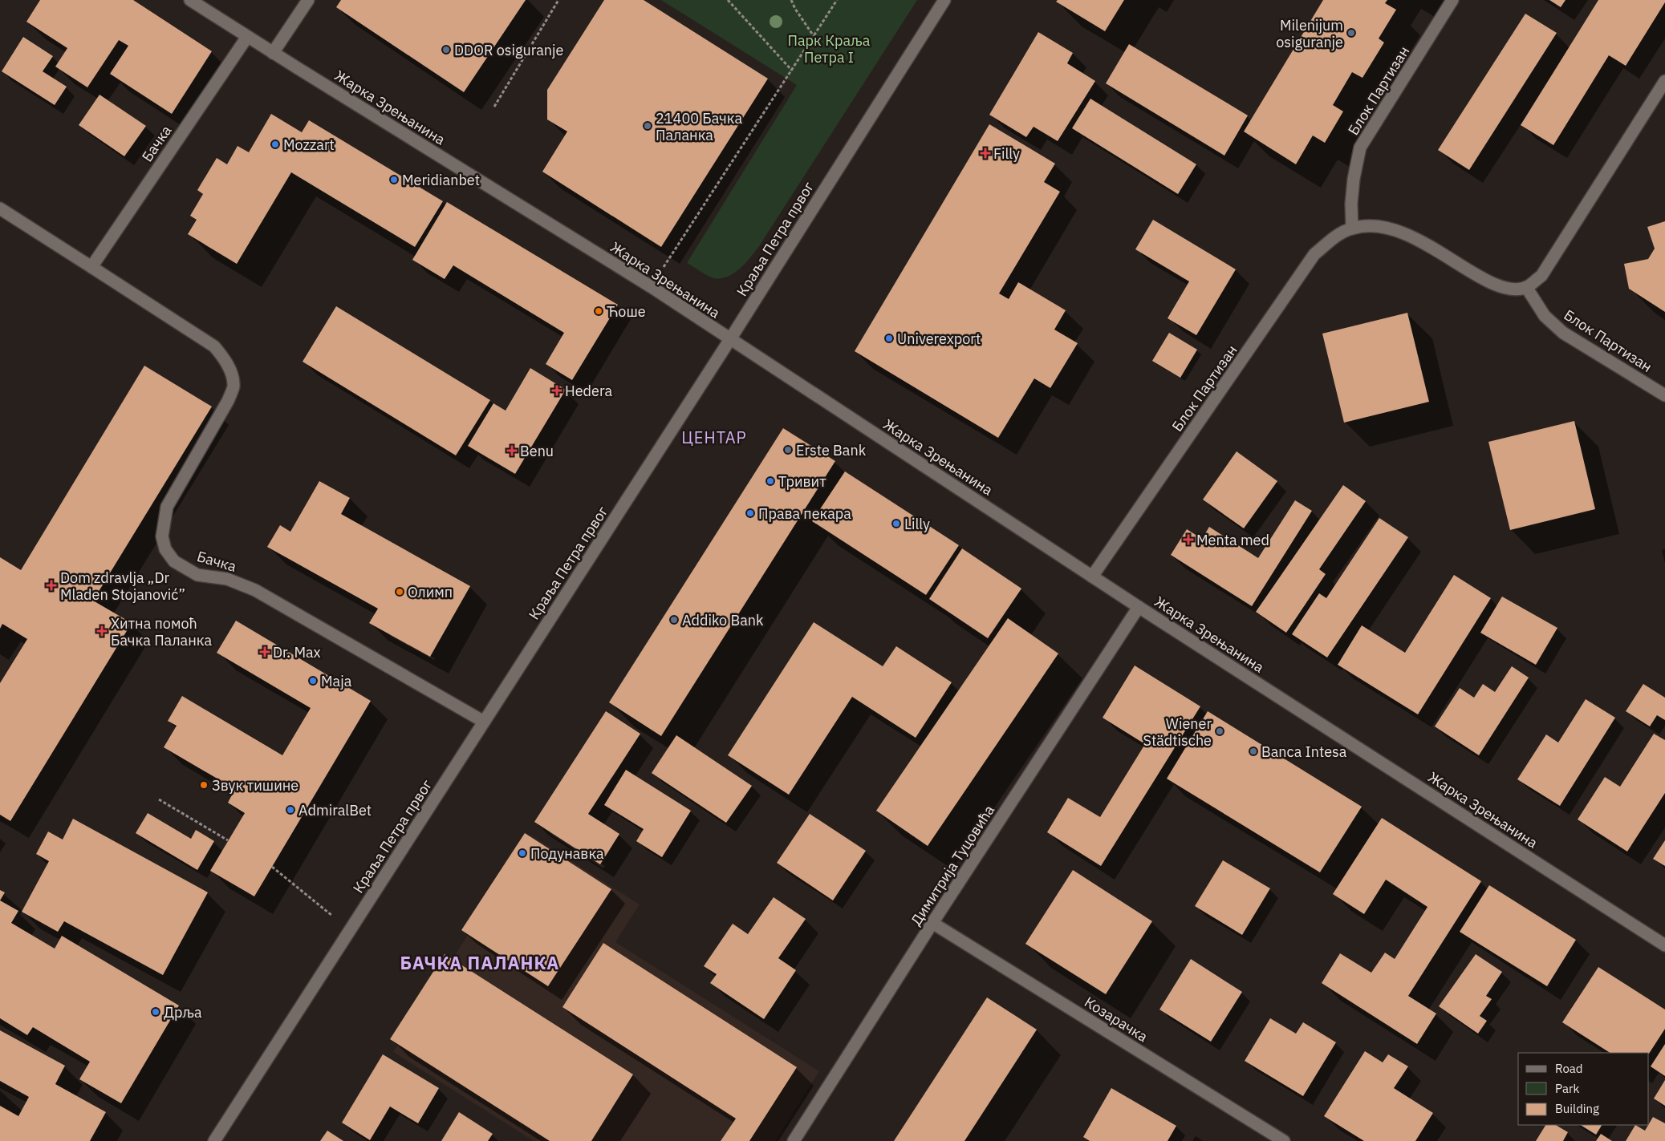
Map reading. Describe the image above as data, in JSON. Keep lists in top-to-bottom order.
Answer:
{
  "streets": {
    "street": [
      "Блок Партизан",
      "Жарка Зрењанина",
      "Бачка",
      "Краља Петра првог",
      "Димитрија Туцовића",
      "Козарачка"
    ]
  },
  "crossings": [
    ["Блок Партизан", "Жарка Зрењанина"],
    ["Жарка Зрењанина", "Бачка"],
    ["Жарка Зрењанина", "Краља Петра првог"],
    ["Жарка Зрењанина", "Димитрија Туцовића"],
    ["Бачка", "Краља Петра првог"],
    ["Димитрија Туцовића", "Козарачка"]
  ],
  "districts": ["ЦЕНТАР", "БАЧКА ПАЛАНКА"],
  "parks": ["Парк Краља Петра I"],
  "places": {
    "other": [
      "Milenijum osiguranje",
      "DDOR osiguranje",
      "21400 Бачка Паланка",
      "Mozzart",
      "Meridianbet",
      "Ћоше",
      "Univerexport",
      "Erste Bank",
      "Тривит",
      "Права пекара",
      "Lilly",
      "Олимп",
      "Addiko Bank",
      "Maja",
      "Wiener Städtische",
      "Banca Intesa",
      "Звук тишине",
      "AdmiralBet",
      "Подунавка",
      "Дрља"
    ],
    "health": [
      "Filly",
      "Hedera",
      "Benu",
      "Menta med",
      "Dom zdravlja „Dr Mladen Stojanović”",
      "Хитна помоћ Бачка Паланка",
      "Dr. Max"
    ]
  },
  "legend": ["Road", "Park", "Building"]
}
